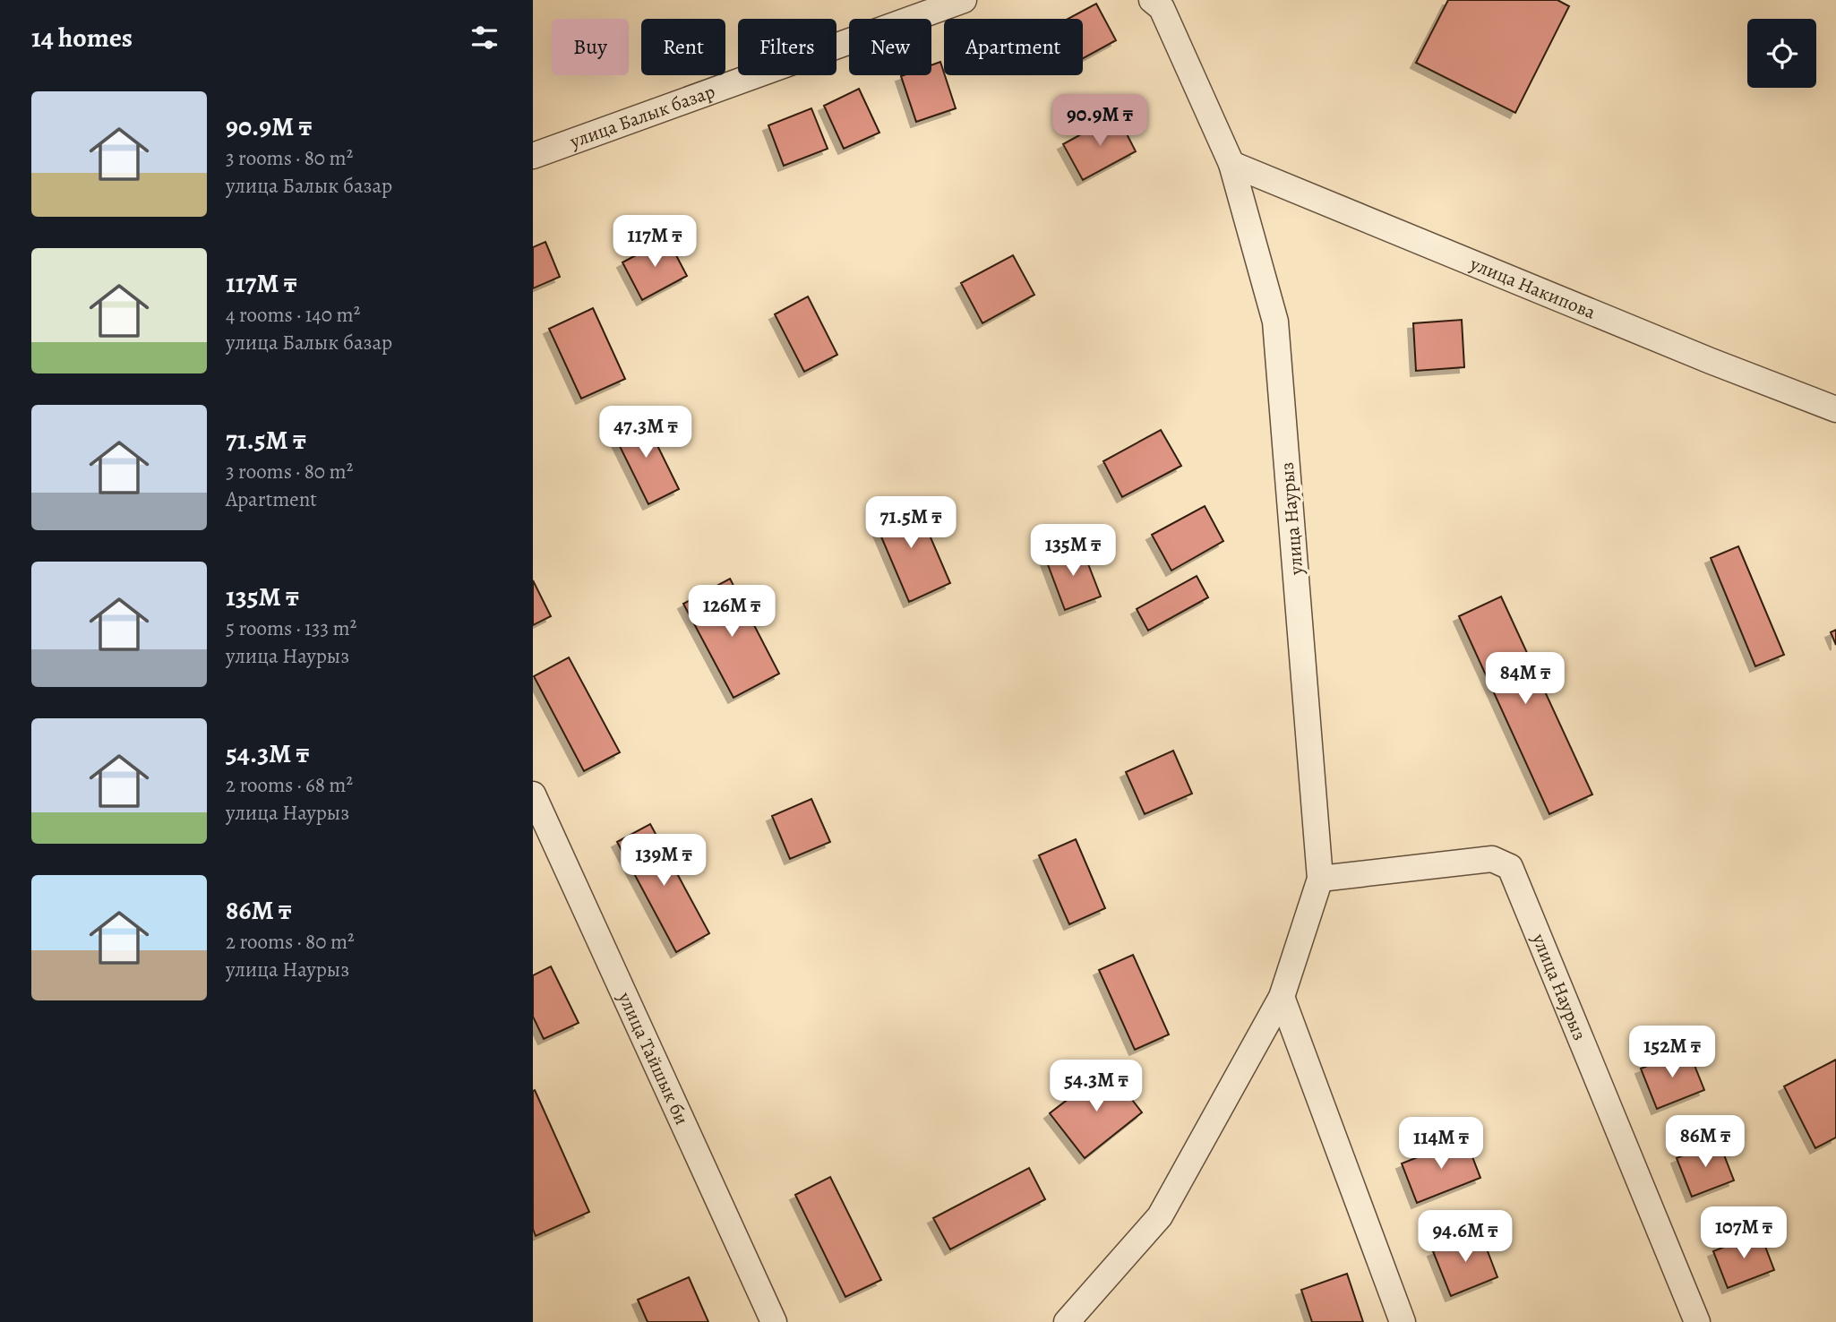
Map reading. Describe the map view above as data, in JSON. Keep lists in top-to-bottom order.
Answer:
{
  "streets": {
    "street": [
      "улица Балык базар",
      "улица Накипова",
      "улица Наурыз",
      "улица Тайшык би"
    ]
  },
  "crossings": [
    ["улица Накипова", "улица Наурыз"]
  ],
  "page": {
    "heading": "14 homes",
    "chip": [
      "Buy",
      "Rent",
      "Filters",
      "New",
      "Apartment"
    ],
    "list": [
      {
        "name": "90.9M ₸",
        "note": "3 rooms · 80 m² · улица Балык базар"
      },
      {
        "name": "117M ₸",
        "note": "4 rooms · 140 m² · улица Балык базар"
      },
      {
        "name": "71.5M ₸",
        "note": "3 rooms · 80 m² · Apartment"
      },
      {
        "name": "135M ₸",
        "note": "5 rooms · 133 m² · улица Наурыз"
      },
      {
        "name": "54.3M ₸",
        "note": "2 rooms · 68 m² · улица Наурыз"
      },
      {
        "name": "86M ₸",
        "note": "2 rooms · 80 m² · улица Наурыз"
      }
    ],
    "price": [
      "90.9M ₸",
      "117M ₸",
      "47.3M ₸",
      "71.5M ₸",
      "135M ₸",
      "126M ₸",
      "84M ₸",
      "139M ₸",
      "152M ₸",
      "54.3M ₸",
      "86M ₸",
      "114M ₸",
      "107M ₸",
      "94.6M ₸"
    ]
  }
}
